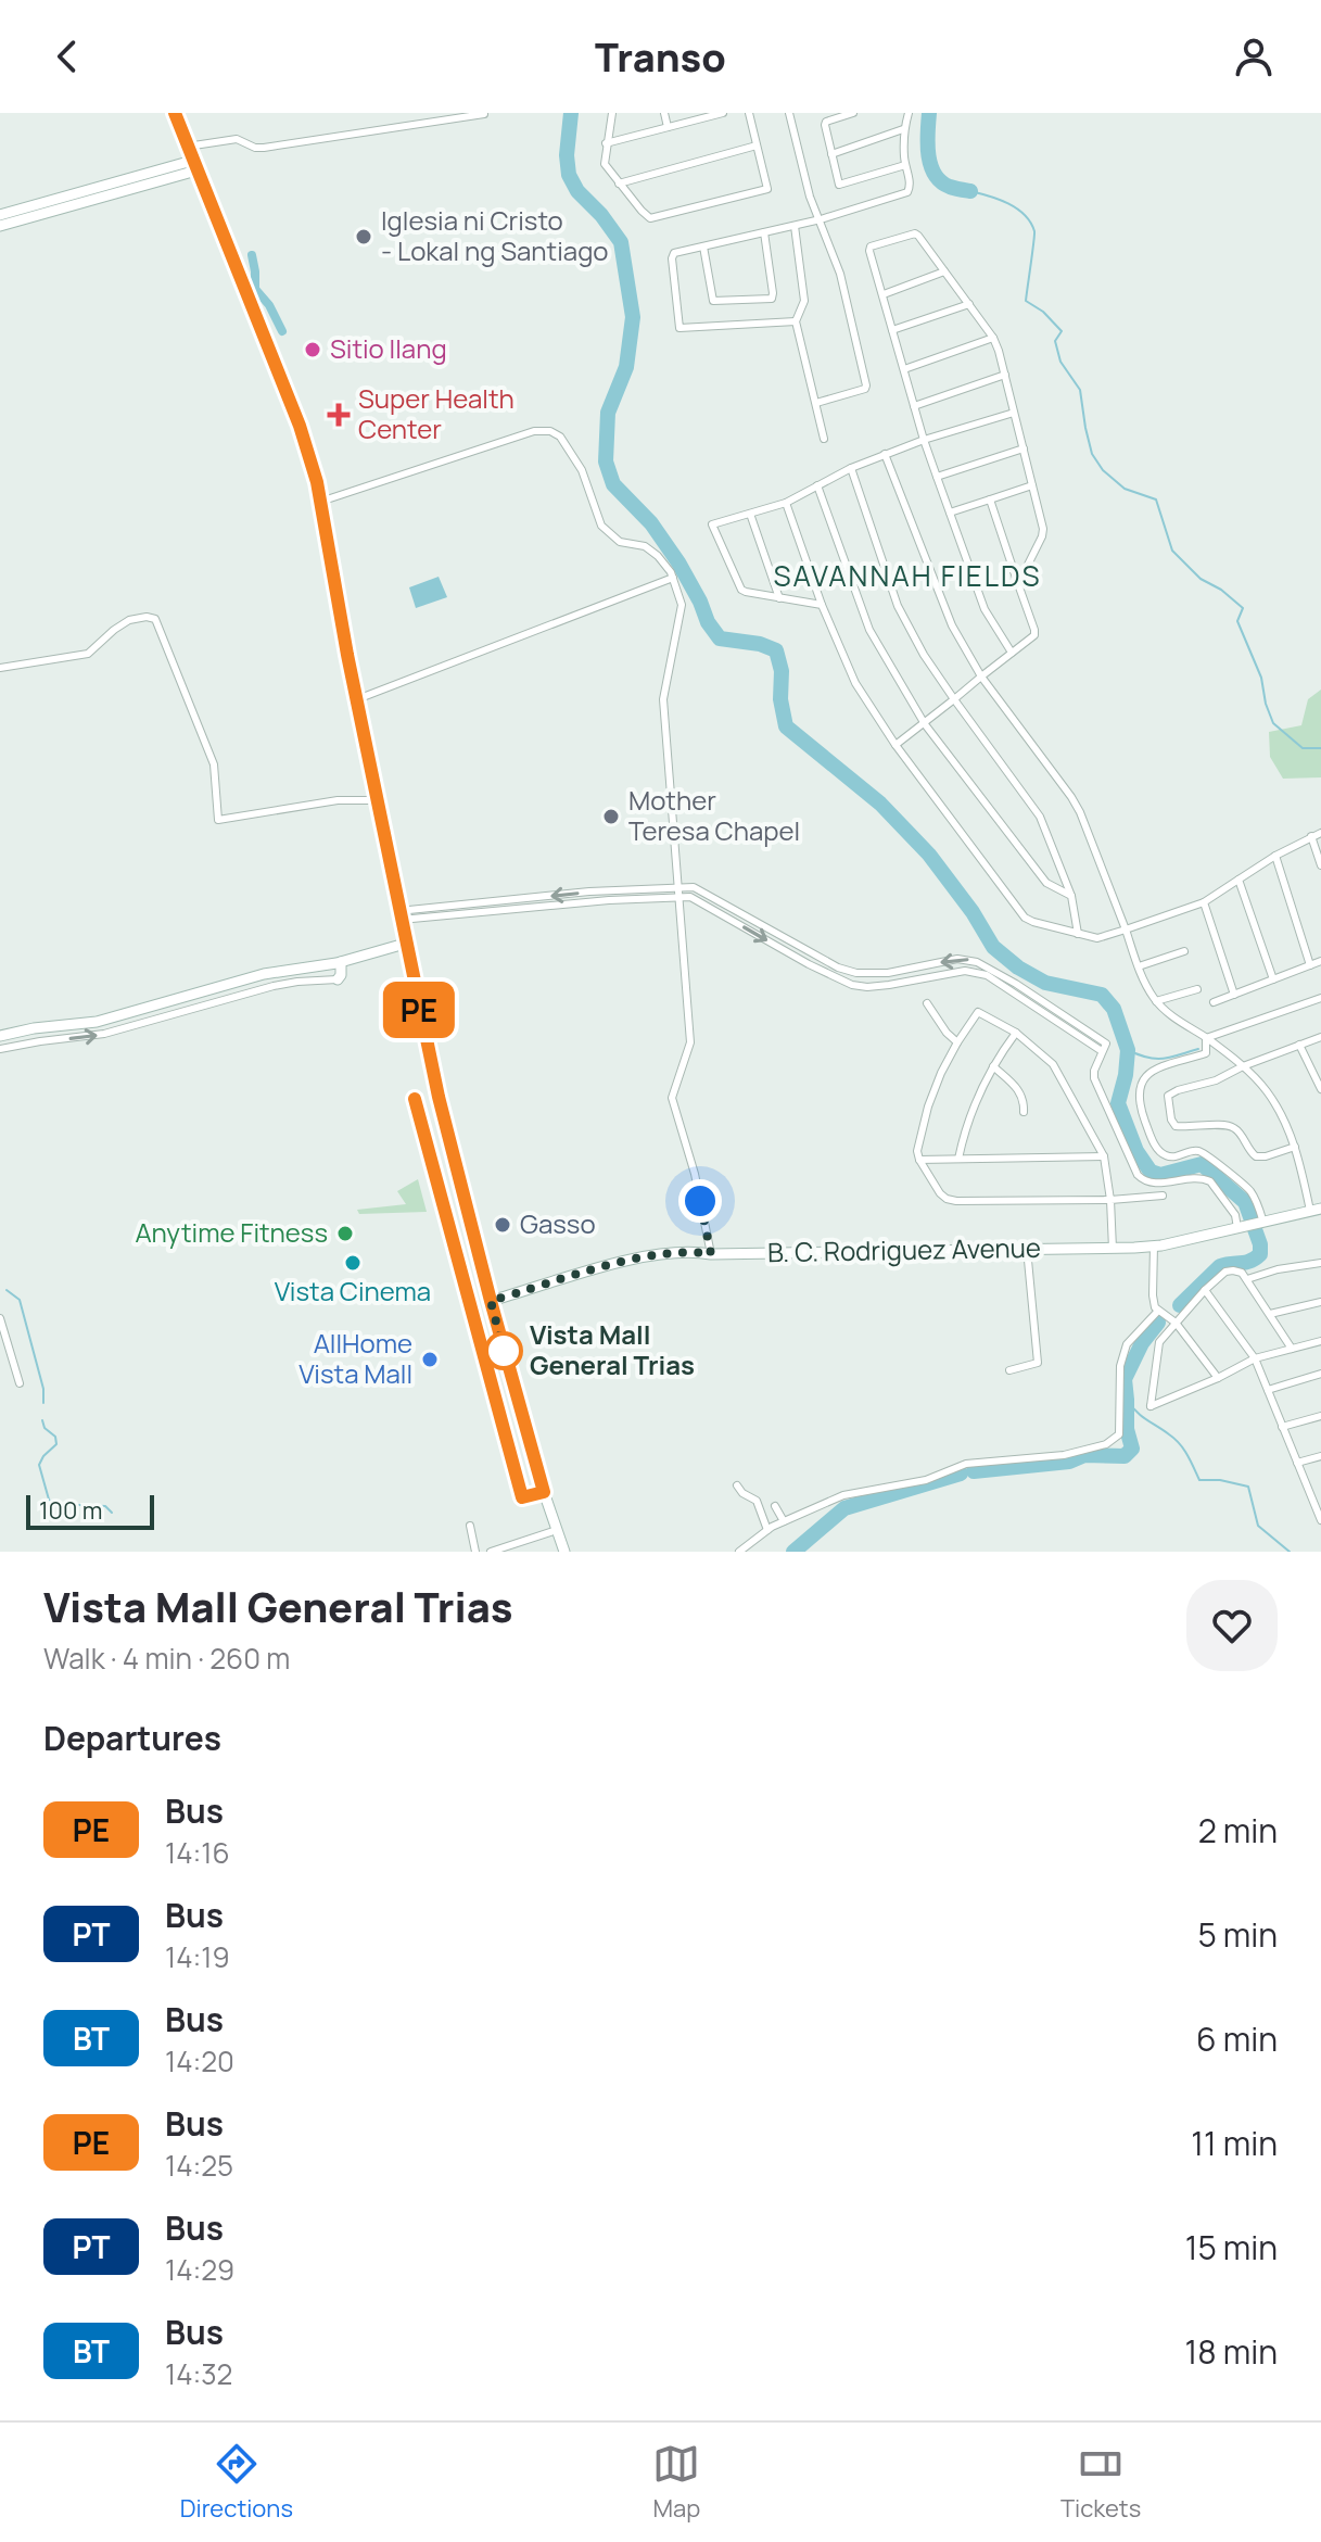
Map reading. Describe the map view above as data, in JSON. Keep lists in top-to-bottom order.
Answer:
{
  "streets": {
    "street": ["B. C. Rodriguez Avenue"]
  },
  "districts": ["SAVANNAH FIELDS"],
  "places": {
    "other": [
      "Iglesia ni Cristo - Lokal ng Santiago",
      "Sitio Ilang",
      "Mother Teresa Chapel",
      "Gasso",
      "Anytime Fitness",
      "Vista Cinema",
      "Vista Mall General Trias",
      "AllHome Vista Mall"
    ],
    "health": ["Super Health Center"]
  },
  "lines": ["bus line PE"],
  "scale_bar": "100 m",
  "page": {
    "header": "Transo",
    "on_map": "PE",
    "scale": "100 m",
    "heading": [
      ["Vista Mall General Trias", "Walk · 4 min · 260 m"],
      "Departures"
    ],
    "list": [
      {
        "mark": "PE",
        "name": "Bus",
        "note": "14:16",
        "value": "2 min"
      },
      {
        "mark": "PT",
        "name": "Bus",
        "note": "14:19",
        "value": "5 min"
      },
      {
        "mark": "BT",
        "name": "Bus",
        "note": "14:20",
        "value": "6 min"
      },
      {
        "mark": "PE",
        "name": "Bus",
        "note": "14:25",
        "value": "11 min"
      },
      {
        "mark": "PT",
        "name": "Bus",
        "note": "14:29",
        "value": "15 min"
      },
      {
        "mark": "BT",
        "name": "Bus",
        "note": "14:32",
        "value": "18 min"
      }
    ],
    "tabs": ["Directions", "Map", "Tickets"]
  }
}
